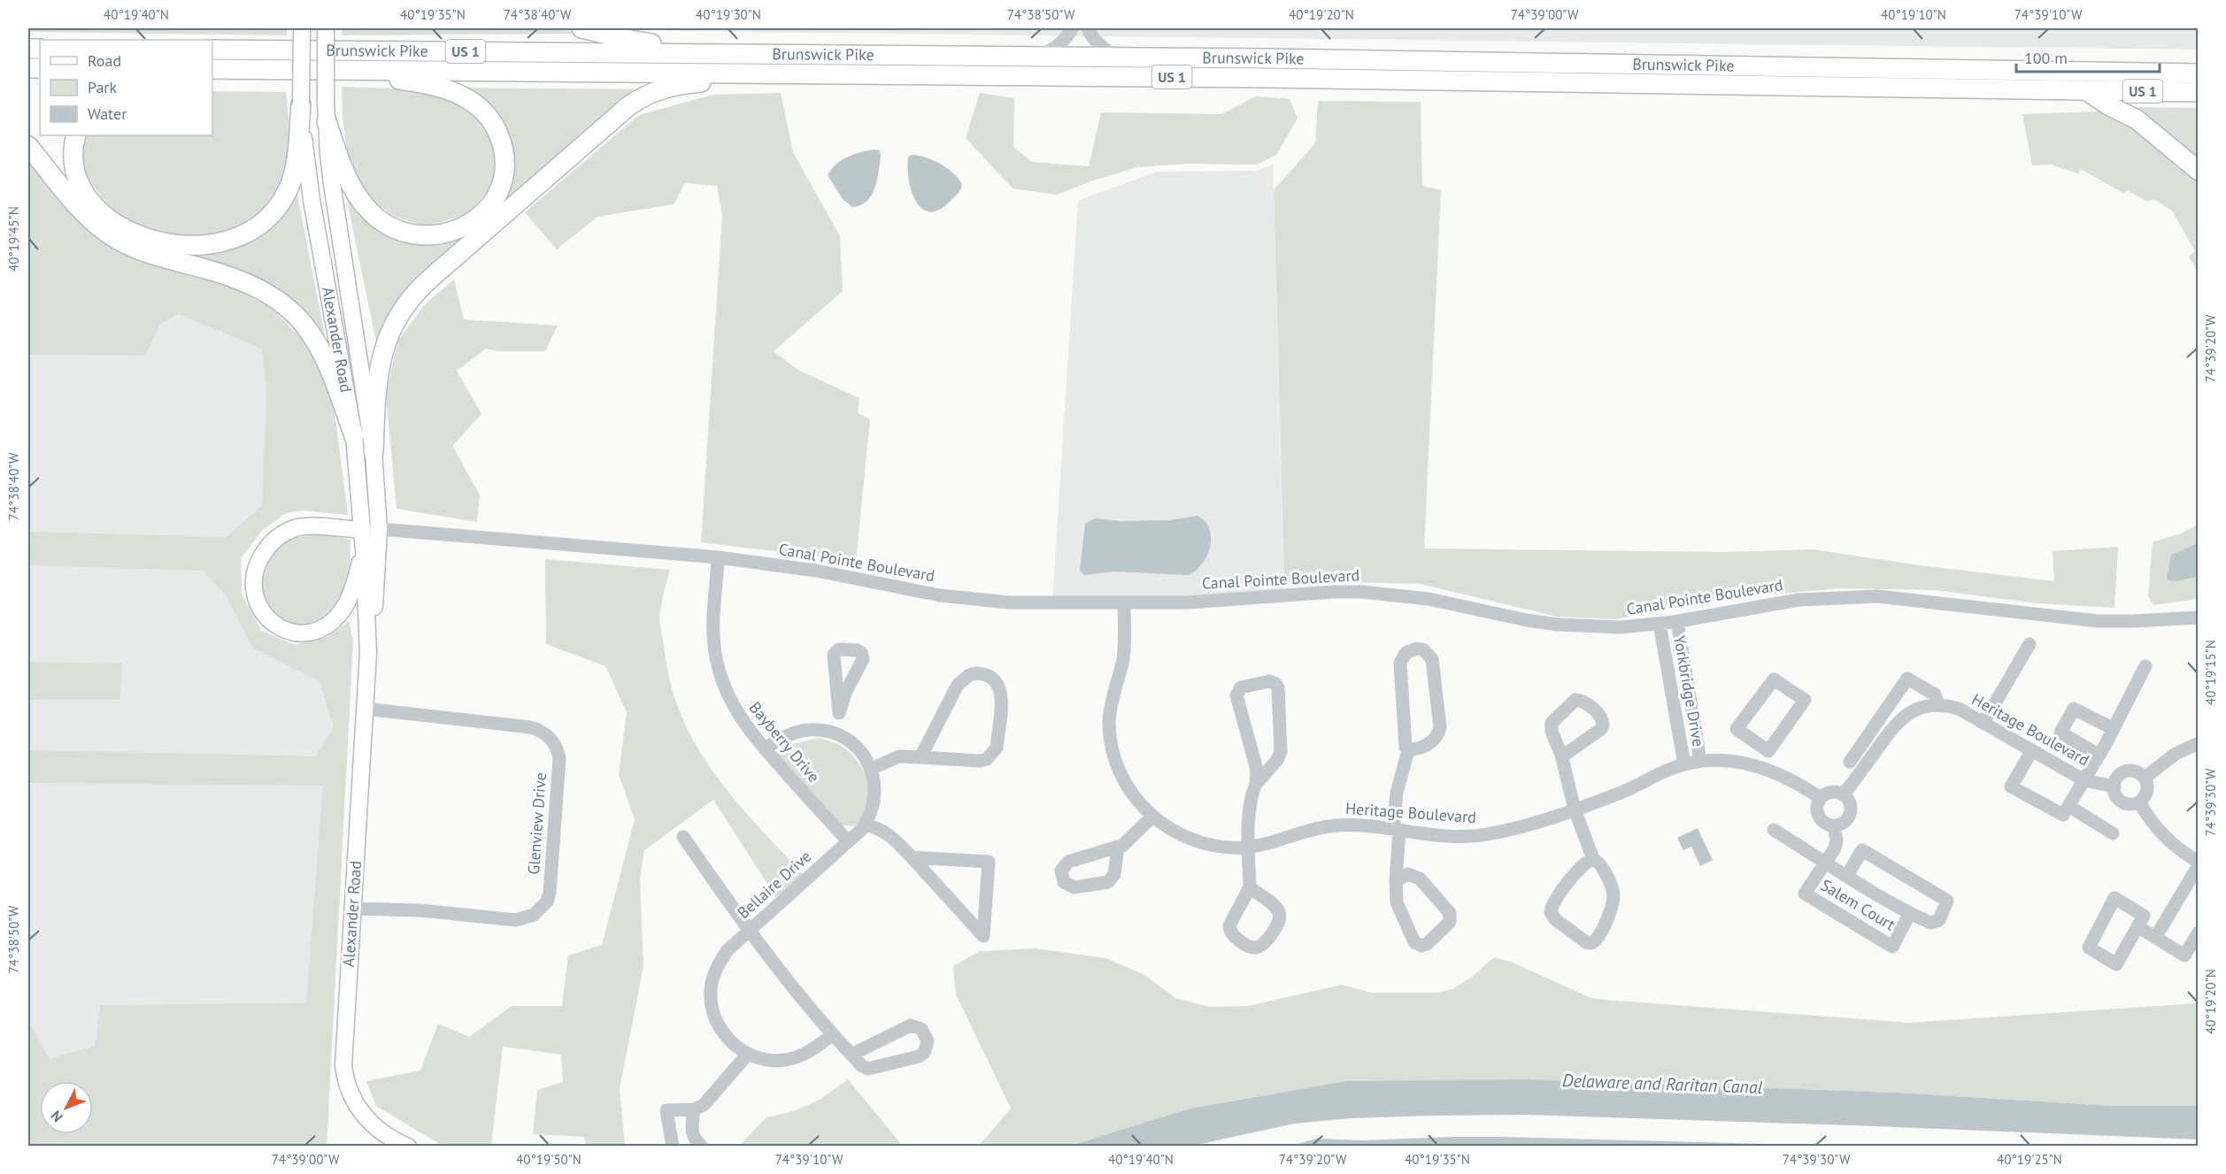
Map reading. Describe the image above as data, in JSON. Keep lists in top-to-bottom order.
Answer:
{
  "streets": {
    "highway": ["Brunswick Pike", "US 1"],
    "main road": ["Alexander Road"],
    "street": [
      "Canal Pointe Boulevard",
      "Yorkbridge Drive",
      "Heritage Boulevard",
      "Bayberry Drive",
      "Glenview Drive",
      "Bellaire Drive",
      "Salem Court"
    ]
  },
  "crossings": [
    ["Alexander Road", "Canal Pointe Boulevard"],
    ["Alexander Road", "Glenview Drive"],
    ["Canal Pointe Boulevard", "Yorkbridge Drive"],
    ["Canal Pointe Boulevard", "Heritage Boulevard"],
    ["Canal Pointe Boulevard", "Bayberry Drive"],
    ["Yorkbridge Drive", "Heritage Boulevard"],
    ["Heritage Boulevard", "Salem Court"],
    ["Bayberry Drive", "Bellaire Drive"]
  ],
  "water": ["Delaware and Raritan Canal"],
  "legend": ["Road", "Park", "Water"],
  "scale_bar": "100 m",
  "north": "bottom left",
  "coordinates": [
    "40°19'40\"N",
    "40°19'35\"N",
    "74°38'40\"W",
    "40°19'30\"N",
    "74°38'50\"W",
    "40°19'20\"N",
    "74°39'00\"W",
    "40°19'10\"N",
    "74°39'10\"W",
    "40°19'45\"N",
    "74°39'20\"W",
    "40°19'15\"N",
    "74°39'30\"W",
    "40°19'50\"N",
    "40°19'25\"N"
  ]
}
